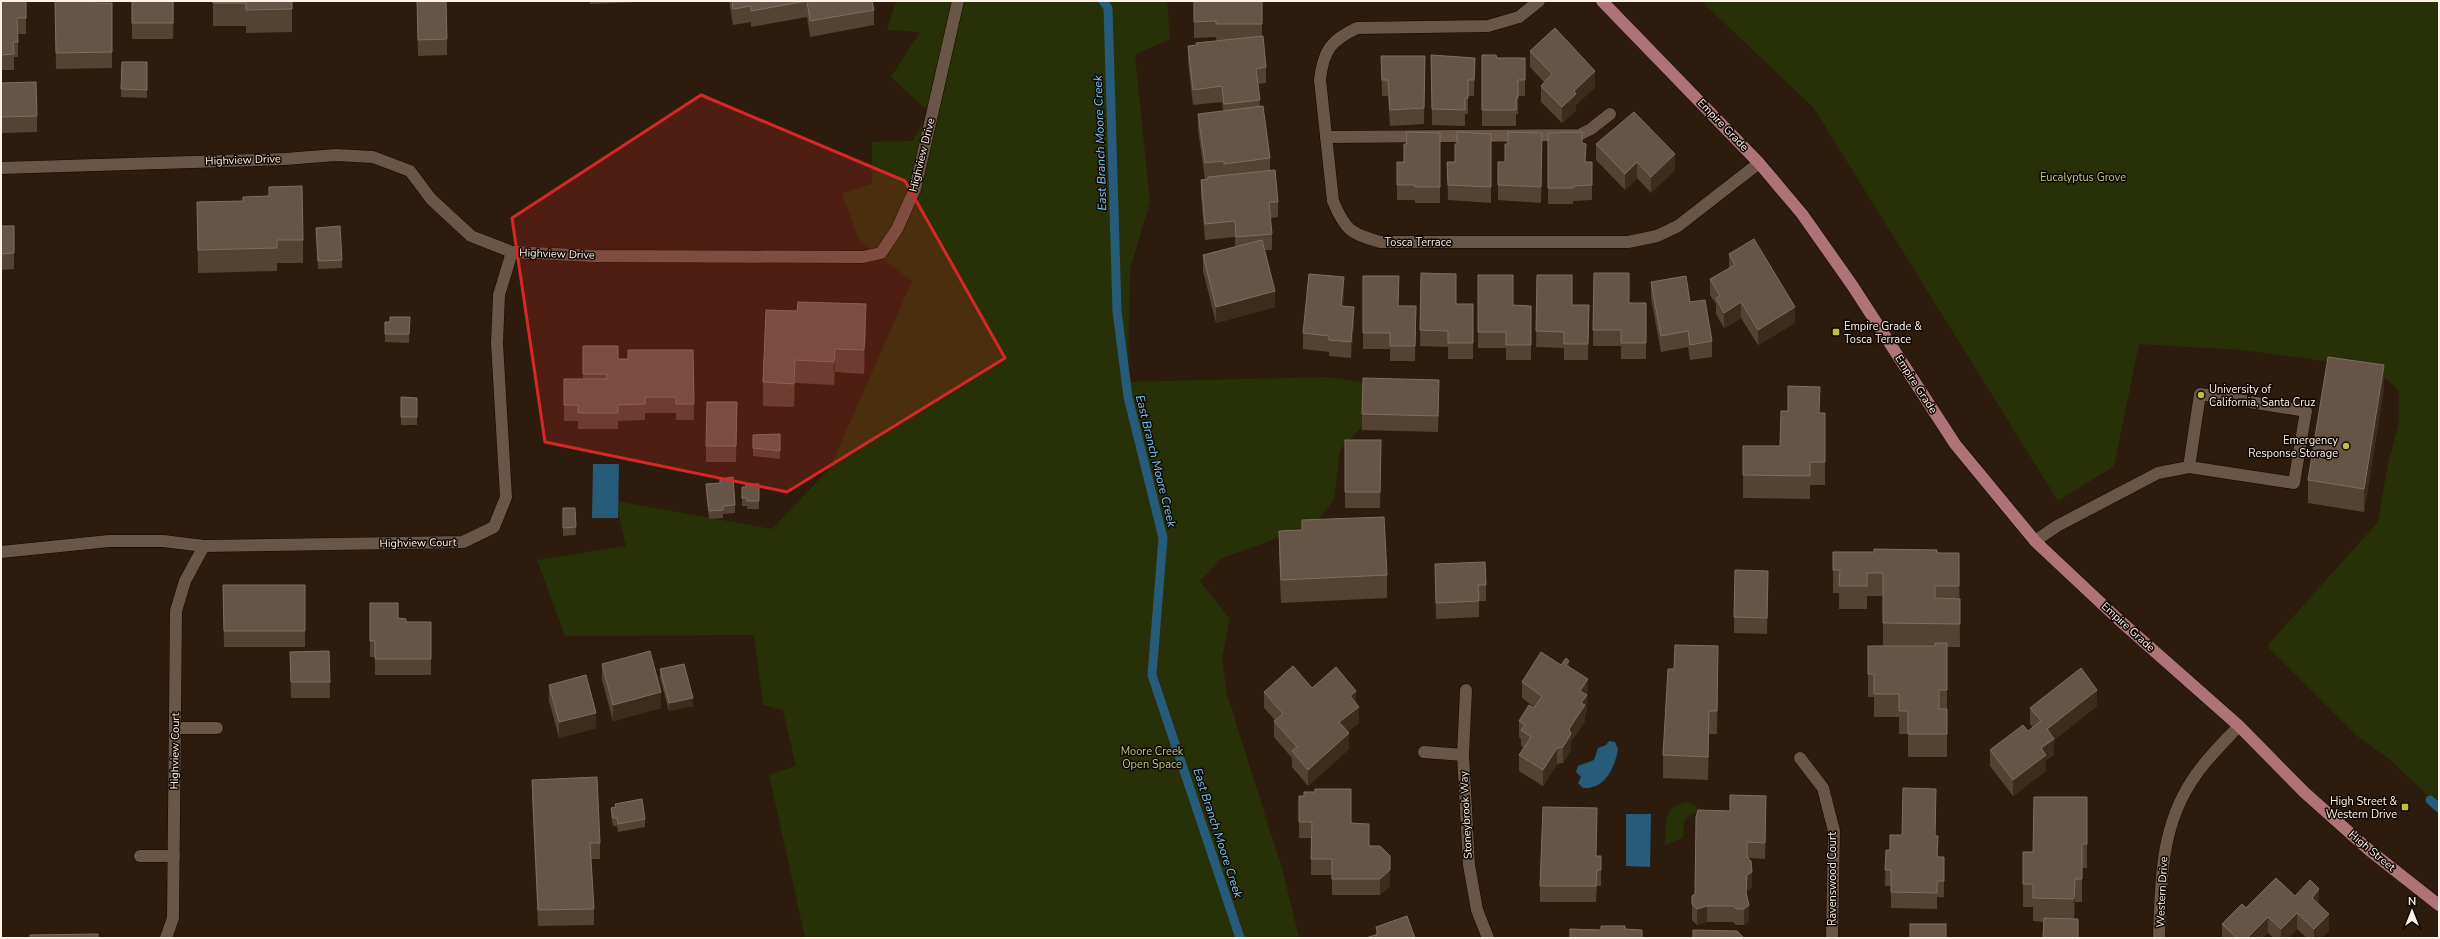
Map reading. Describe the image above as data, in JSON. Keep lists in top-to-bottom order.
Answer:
{
  "streets": {
    "main road": ["Empire Grade", "High Street"],
    "street": [
      "Highview Drive",
      "Tosca Terrace",
      "Highview Court",
      "Stoneybrook Way",
      "Ravenswood Court",
      "Western Drive"
    ]
  },
  "crossings": [
    ["Empire Grade", "Tosca Terrace"],
    ["Empire Grade", "High Street"],
    ["Empire Grade", "Western Drive"],
    ["Highview Drive", "Highview Court"],
    ["High Street", "Western Drive"]
  ],
  "water": ["East Branch Moore Creek"],
  "parks": ["Eucalyptus Grove", "Moore Creek Open Space"],
  "places": {
    "transit": ["Empire Grade & Tosca Terrace", "High Street & Western Drive"],
    "other": ["University of California, Santa Cruz", "Emergency Response Storage"]
  },
  "north": "top"
}
